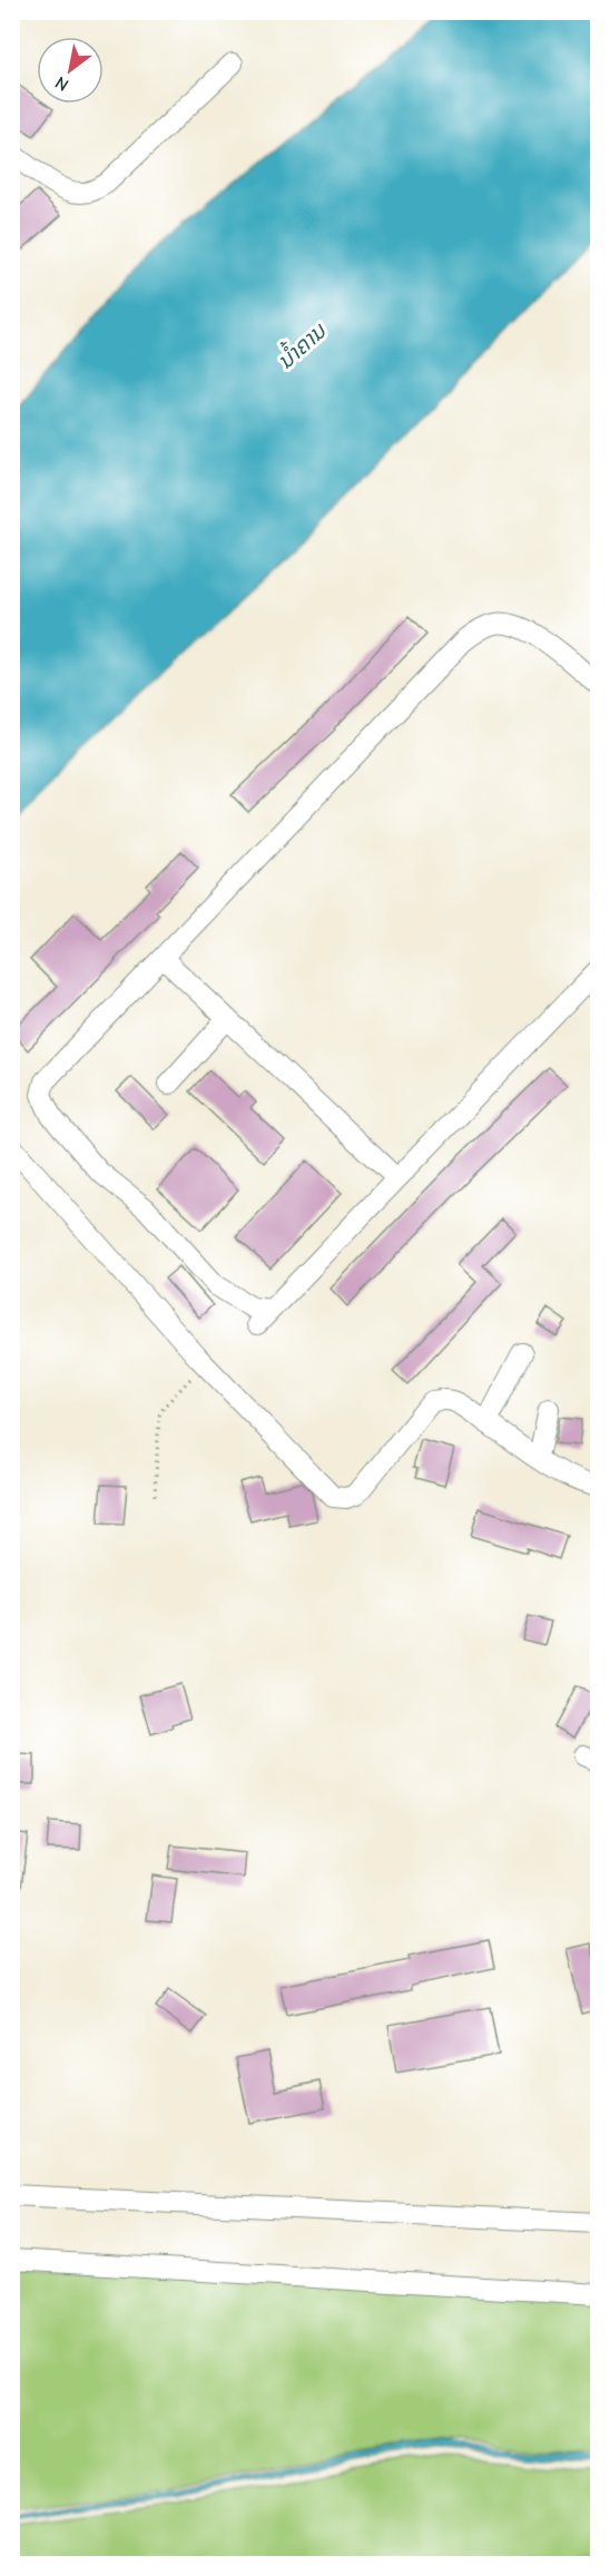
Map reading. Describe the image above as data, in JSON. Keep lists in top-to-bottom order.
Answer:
{
  "water": ["ນ້ຳຄານ"],
  "north": "bottom left"
}
